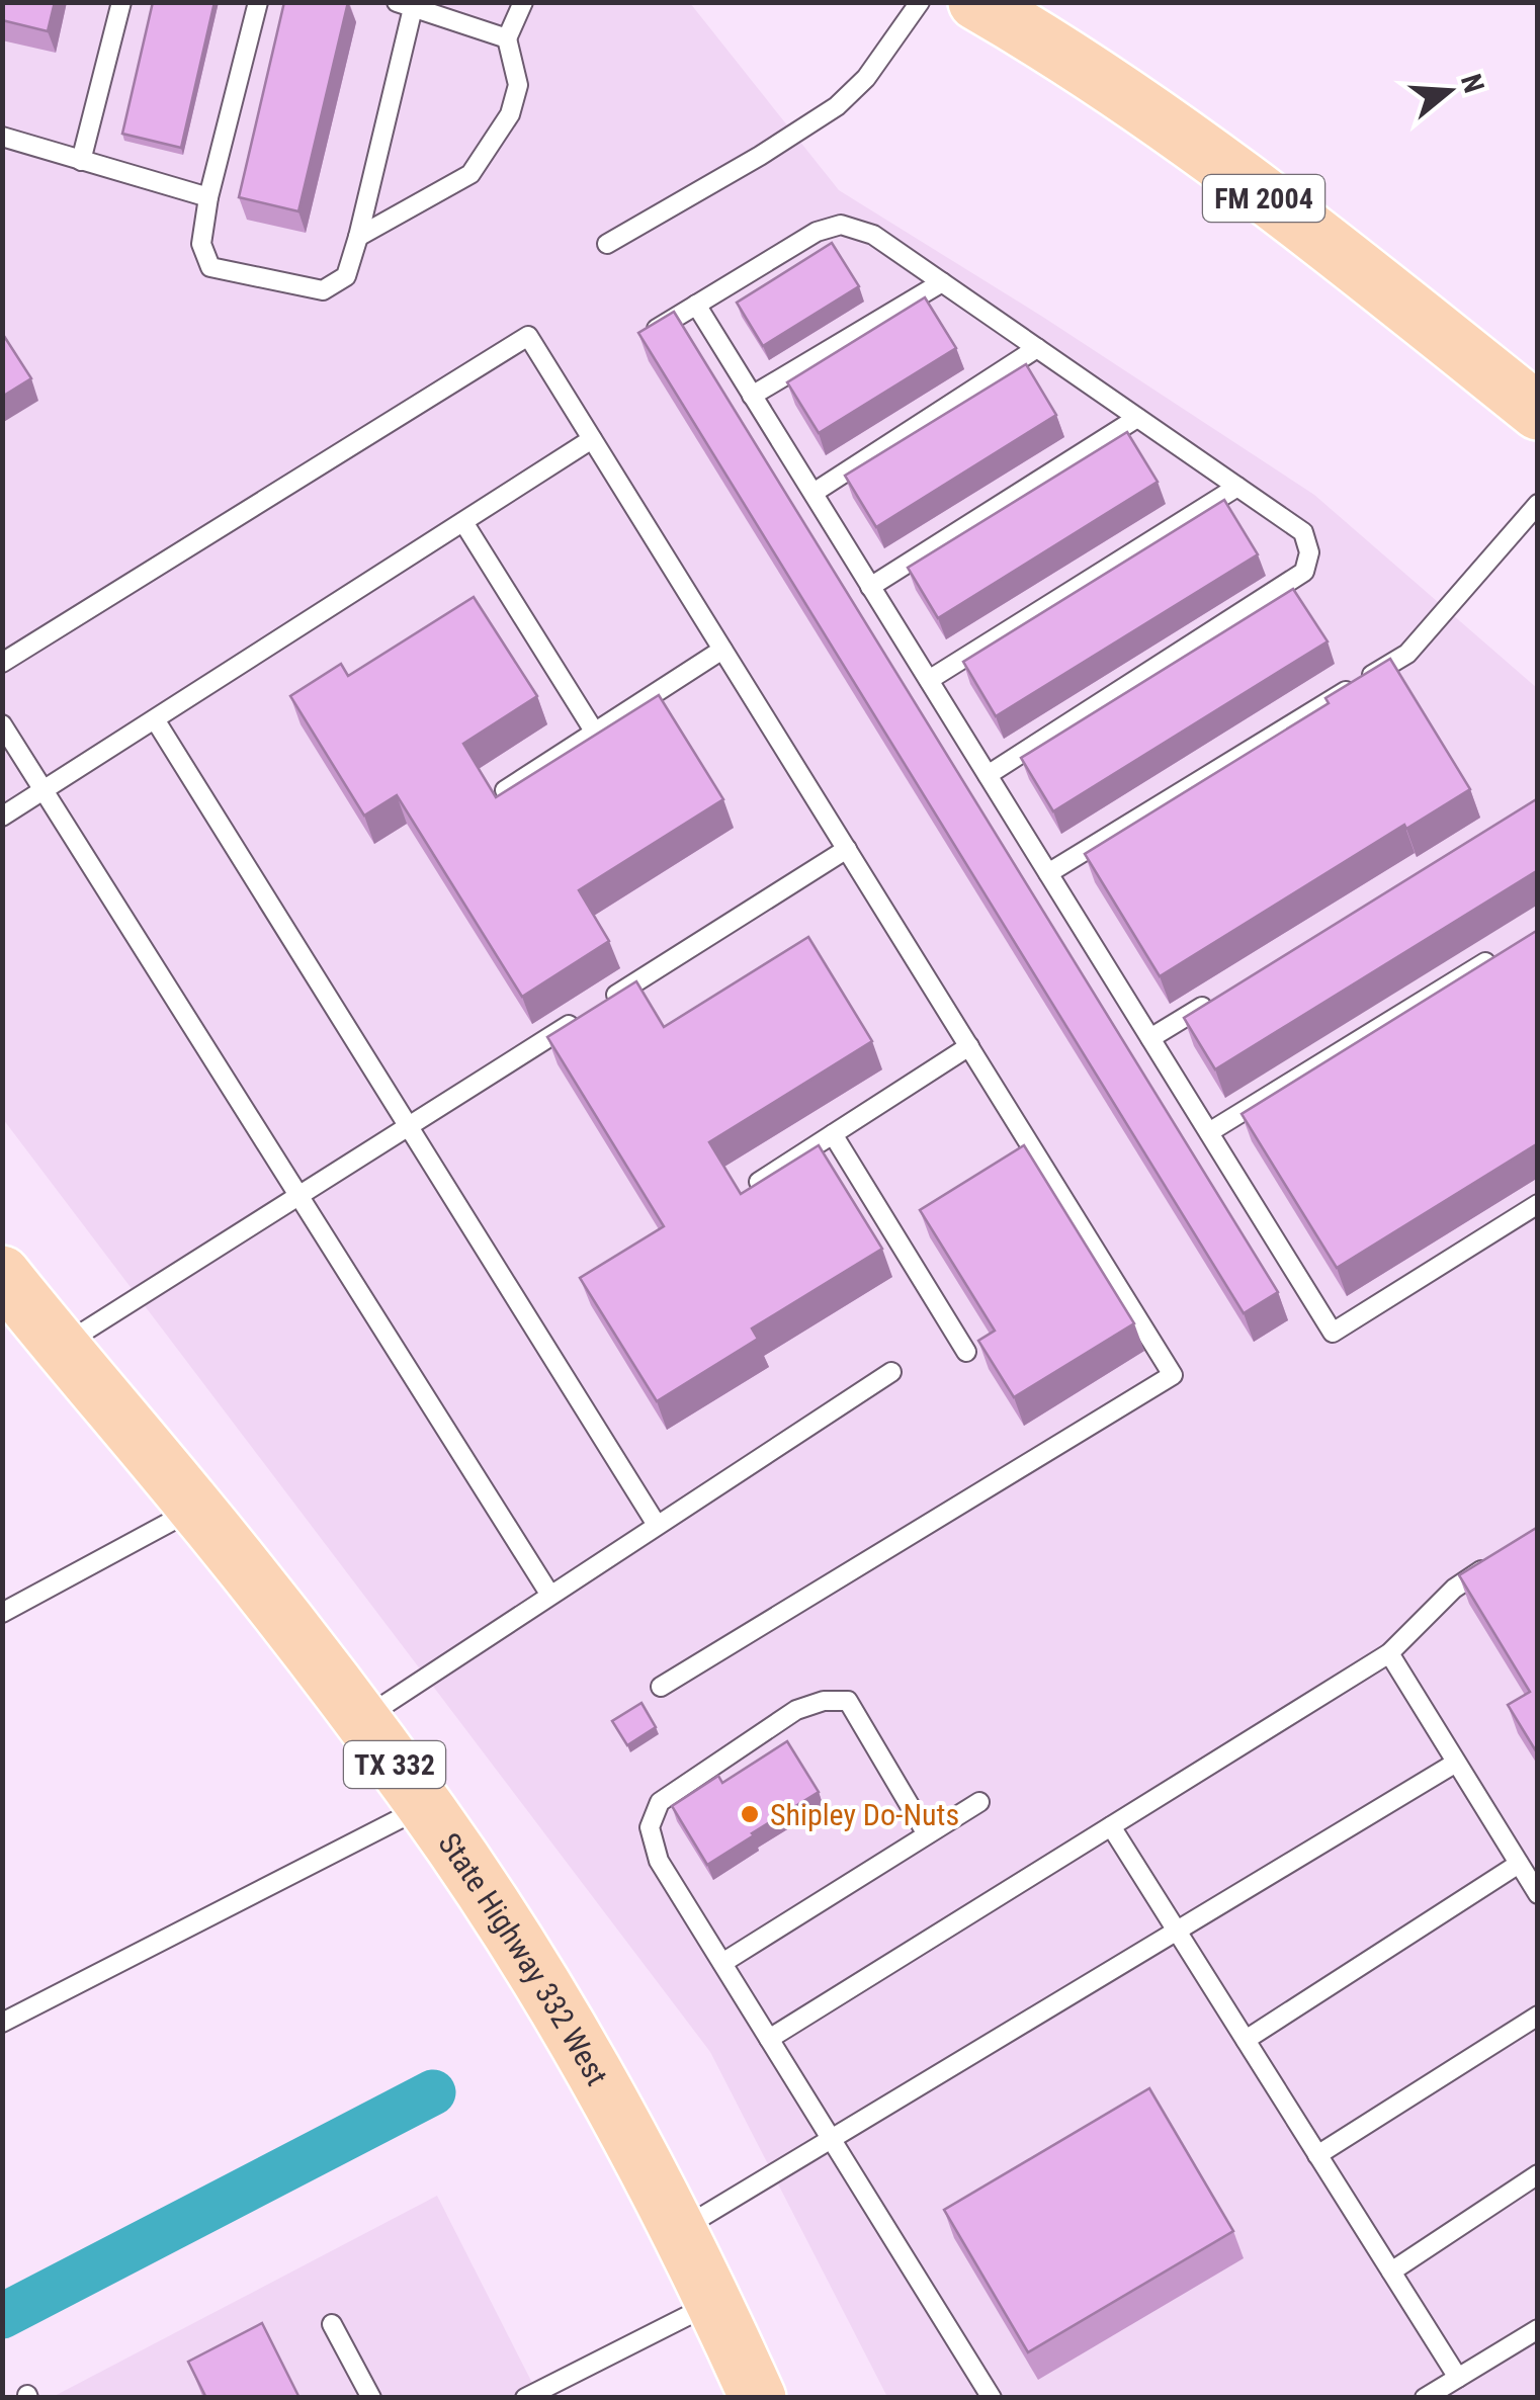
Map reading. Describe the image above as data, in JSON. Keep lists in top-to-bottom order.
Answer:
{
  "streets": {
    "main road": ["FM 2004", "TX 332", "State Highway 332 West"]
  },
  "places": ["Shipley Do-Nuts"],
  "north": "right"
}
